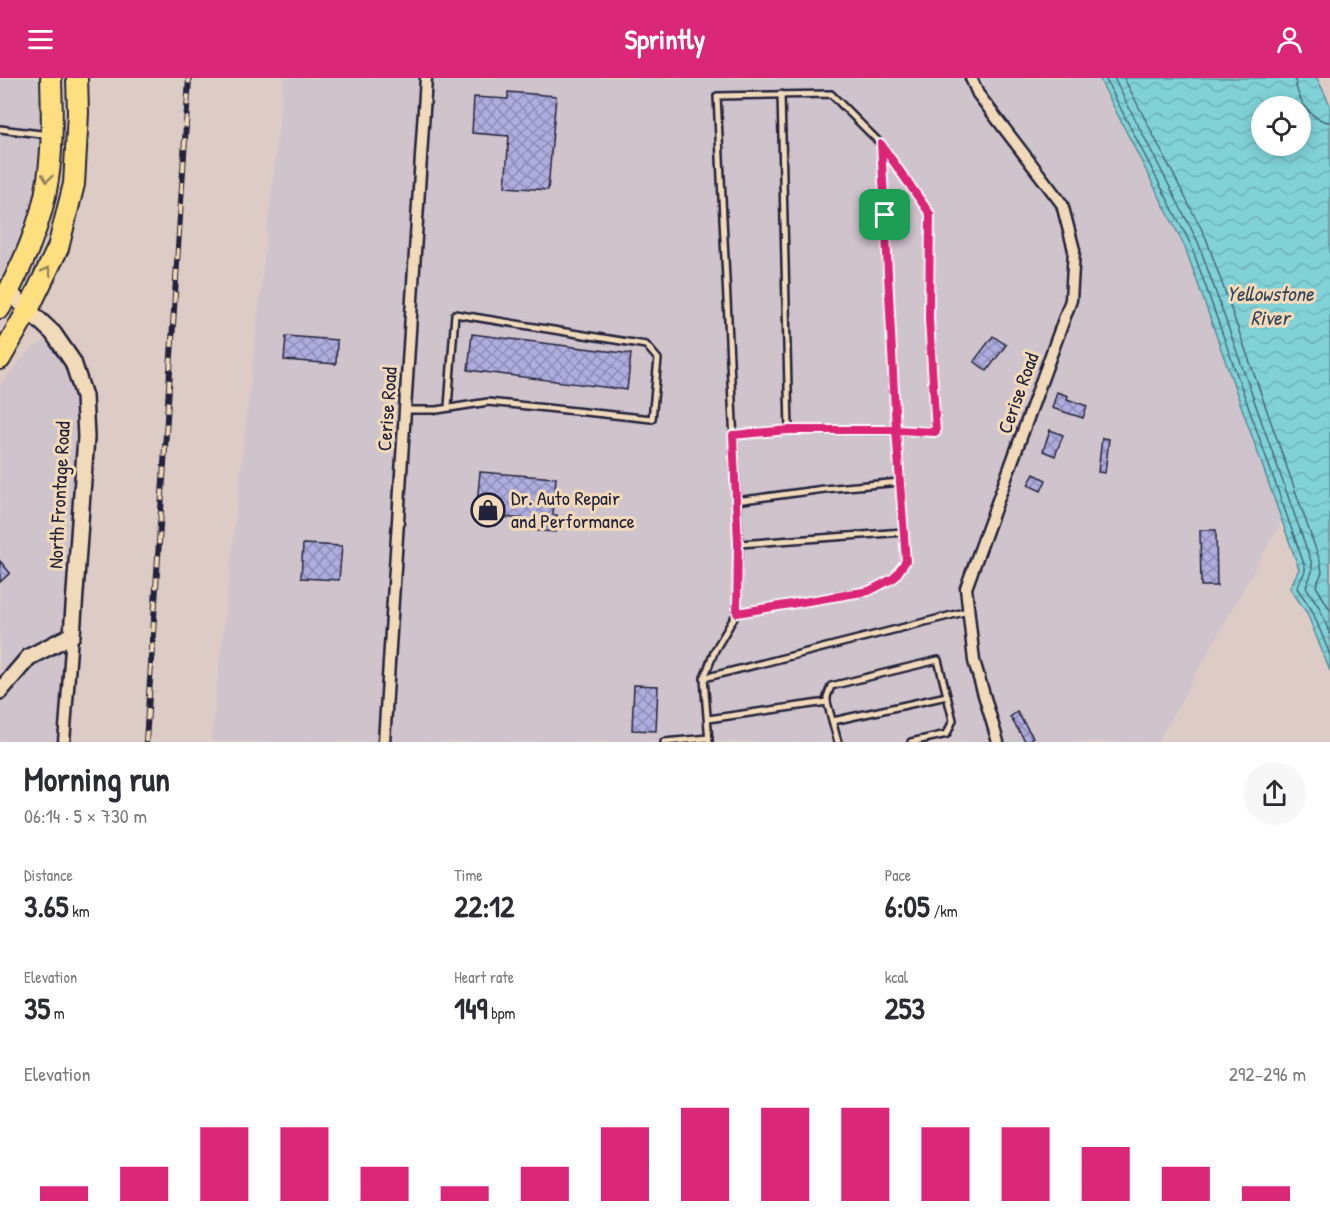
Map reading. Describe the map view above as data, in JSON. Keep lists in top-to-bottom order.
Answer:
{
  "streets": {
    "street": ["Cerise Road", "North Frontage Road"]
  },
  "water": ["Yellowstone River"],
  "places": {
    "shop": ["Dr. Auto Repair and Performance"]
  },
  "page": {
    "header": "Sprintly",
    "heading": ["Morning run", "06:14 · 5 × 730 m"],
    "stats": [
      ["Distance", "3.65 km"],
      ["Time", "22:12"],
      ["Pace", "6:05 /km"],
      ["Elevation", "35 m"],
      ["Heart rate", "149 bpm"],
      ["kcal", "253"]
    ],
    "chart": ["Elevation", "292–296 m"]
  }
}
